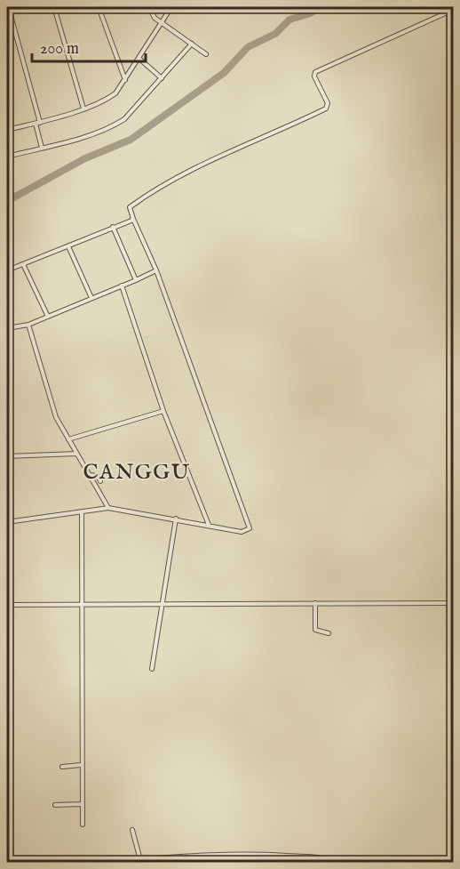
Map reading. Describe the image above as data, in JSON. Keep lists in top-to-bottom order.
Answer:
{
  "districts": ["CANGGU"],
  "scale_bar": "200 m"
}
